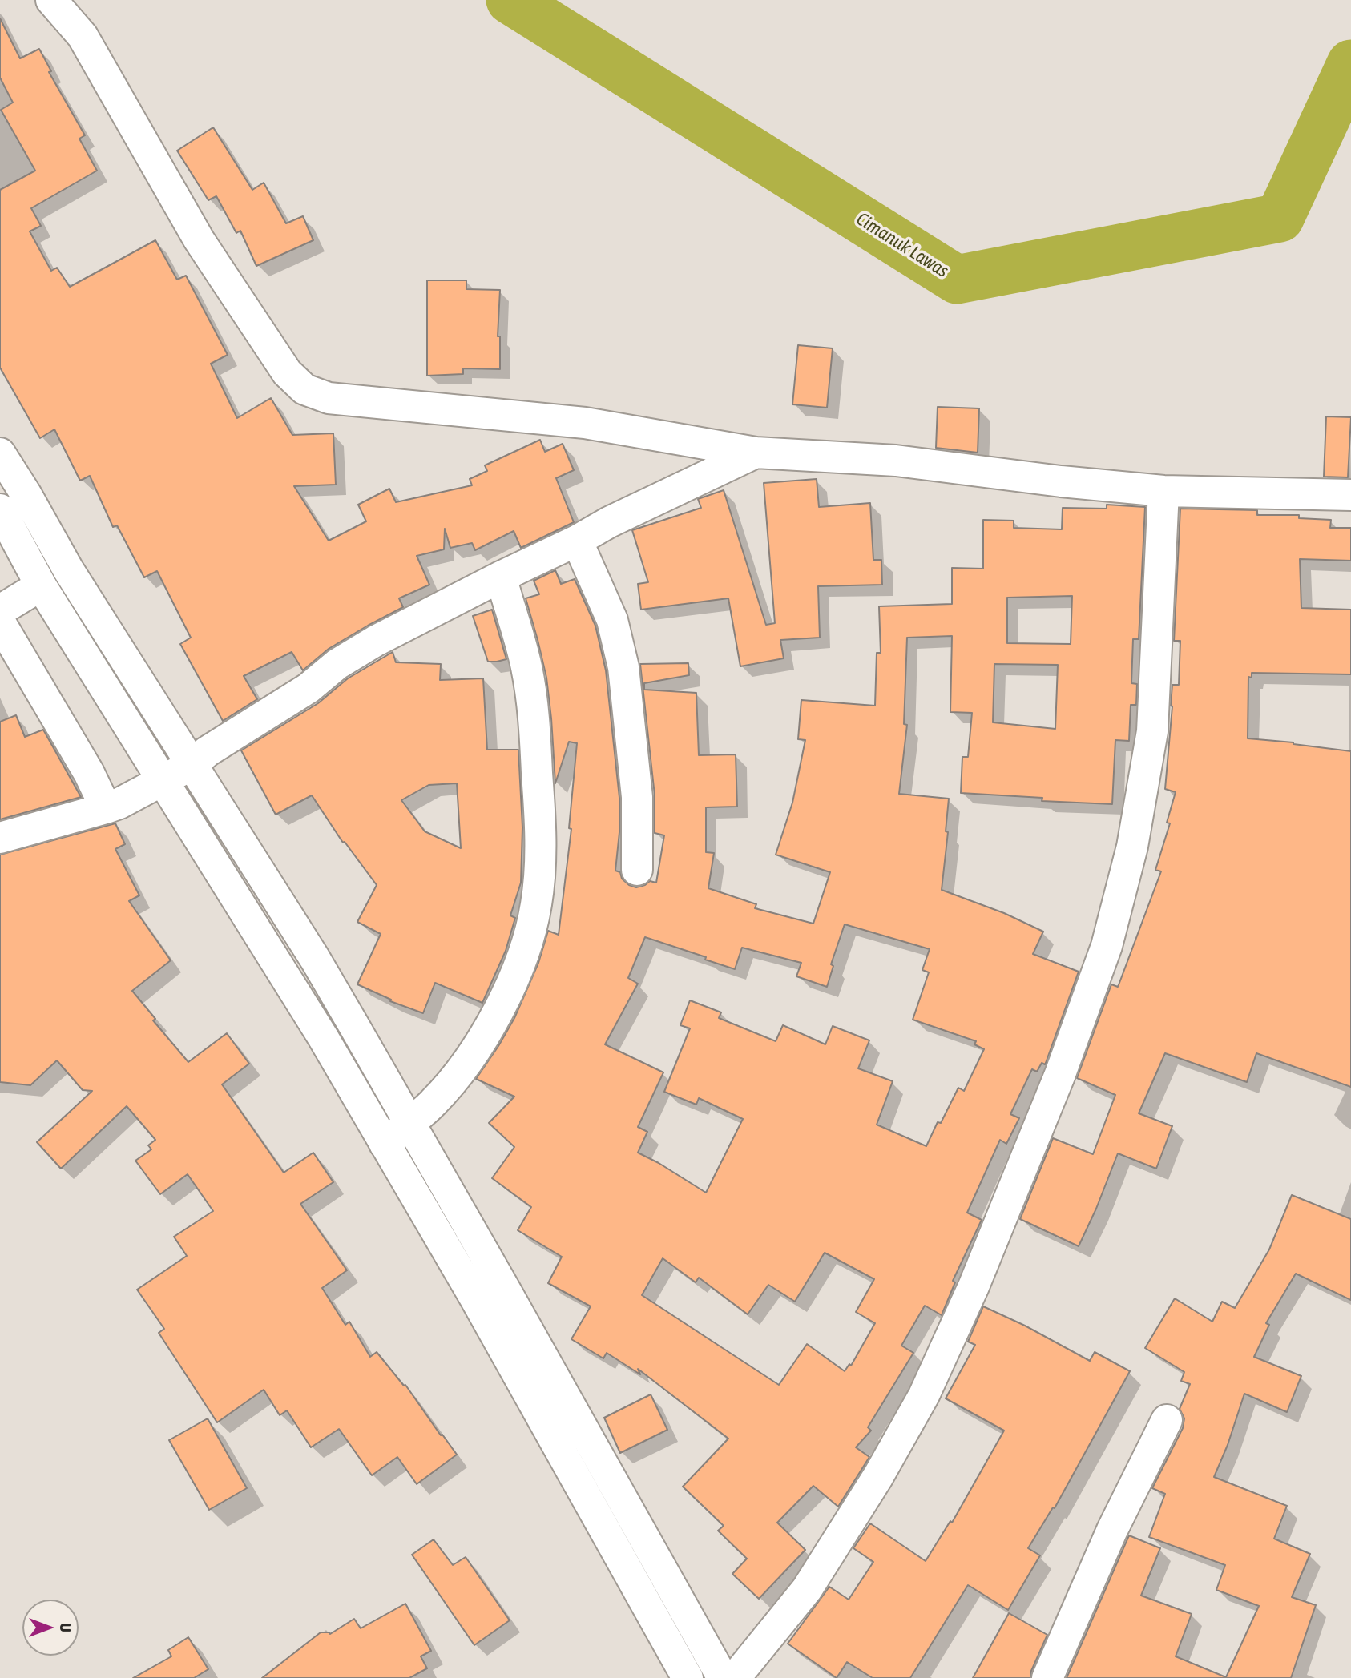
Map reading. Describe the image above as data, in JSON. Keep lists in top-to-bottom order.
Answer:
{
  "water": ["Cimanuk Lawas"],
  "north": "right"
}
